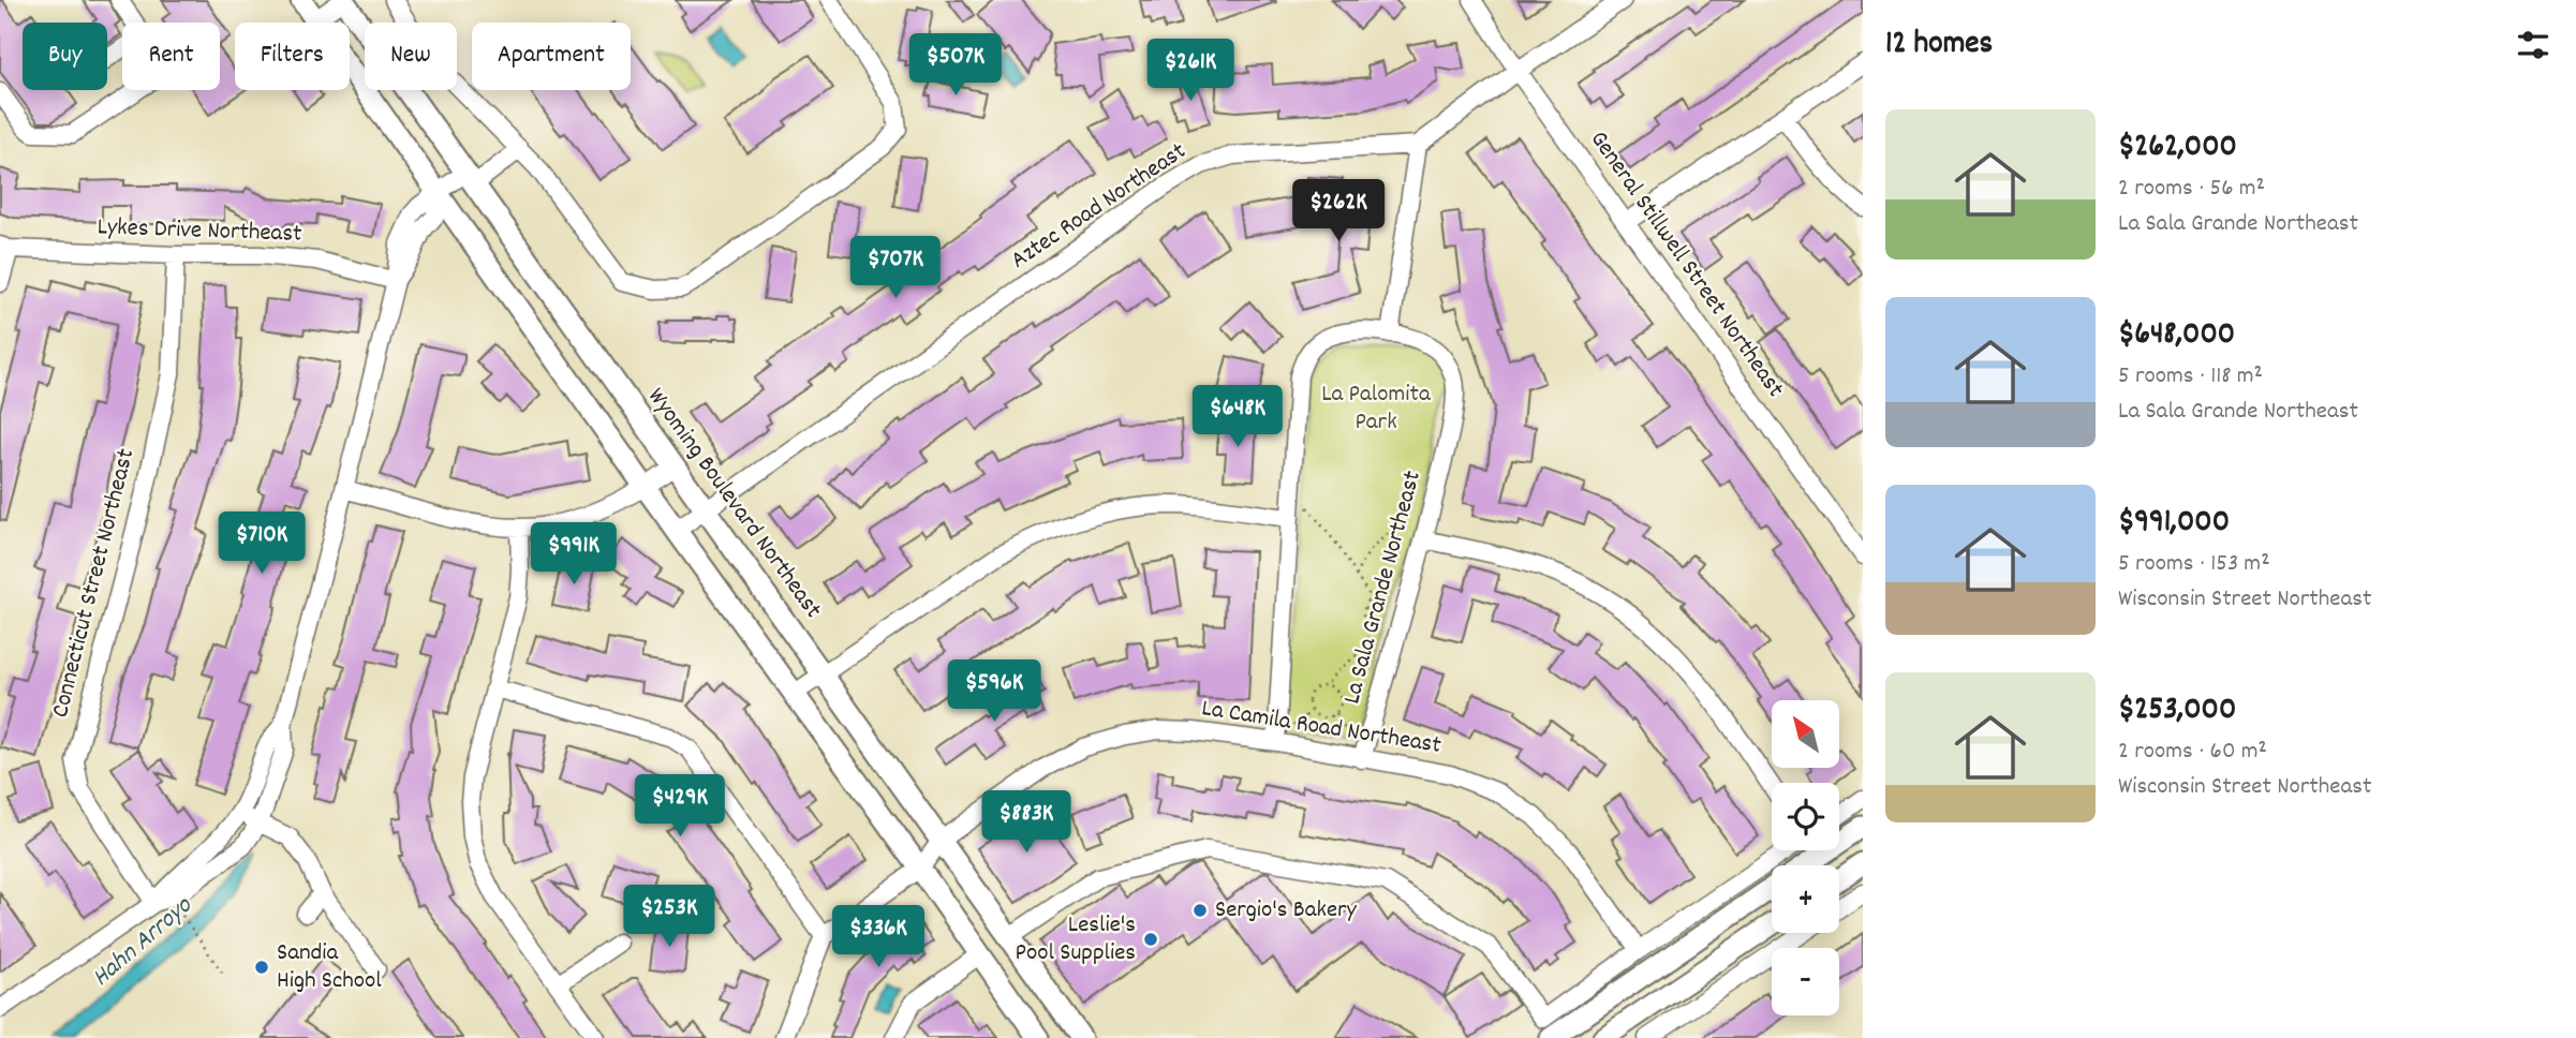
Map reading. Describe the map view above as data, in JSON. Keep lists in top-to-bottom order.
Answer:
{
  "streets": {
    "main road": ["Wyoming Boulevard Northeast"],
    "street": [
      "Aztec Road Northeast",
      "Lykes Drive Northeast",
      "General Stillwell Street Northeast",
      "Connecticut Street Northeast",
      "La Sala Grande Northeast",
      "La Camila Road Northeast"
    ]
  },
  "crossings": [
    ["Aztec Road Northeast", "Wyoming Boulevard Northeast"],
    ["Lykes Drive Northeast", "Connecticut Street Northeast"],
    ["Wyoming Boulevard Northeast", "La Camila Road Northeast"],
    ["La Sala Grande Northeast", "La Camila Road Northeast"]
  ],
  "water": ["Hahn Arroyo"],
  "parks": ["La Palomita Park"],
  "places": ["Sergio's Bakery", "Leslie's Pool Supplies", "Sandia High School"],
  "north": "top left",
  "page": {
    "heading": "12 homes",
    "chip": [
      "Buy",
      "Rent",
      "Filters",
      "New",
      "Apartment"
    ],
    "price": [
      "$507K",
      "$261K",
      "$262K",
      "$707K",
      "$648K",
      "$710K",
      "$991K",
      "$596K",
      "$429K",
      "$883K",
      "$253K",
      "$336K"
    ],
    "list": [
      {
        "name": "$262,000",
        "note": "2 rooms · 56 m² · La Sala Grande Northeast"
      },
      {
        "name": "$648,000",
        "note": "5 rooms · 118 m² · La Sala Grande Northeast"
      },
      {
        "name": "$991,000",
        "note": "5 rooms · 153 m² · Wisconsin Street Northeast"
      },
      {
        "name": "$253,000",
        "note": "2 rooms · 60 m² · Wisconsin Street Northeast"
      }
    ],
    "map_buttons": ["+", "−"]
  }
}
